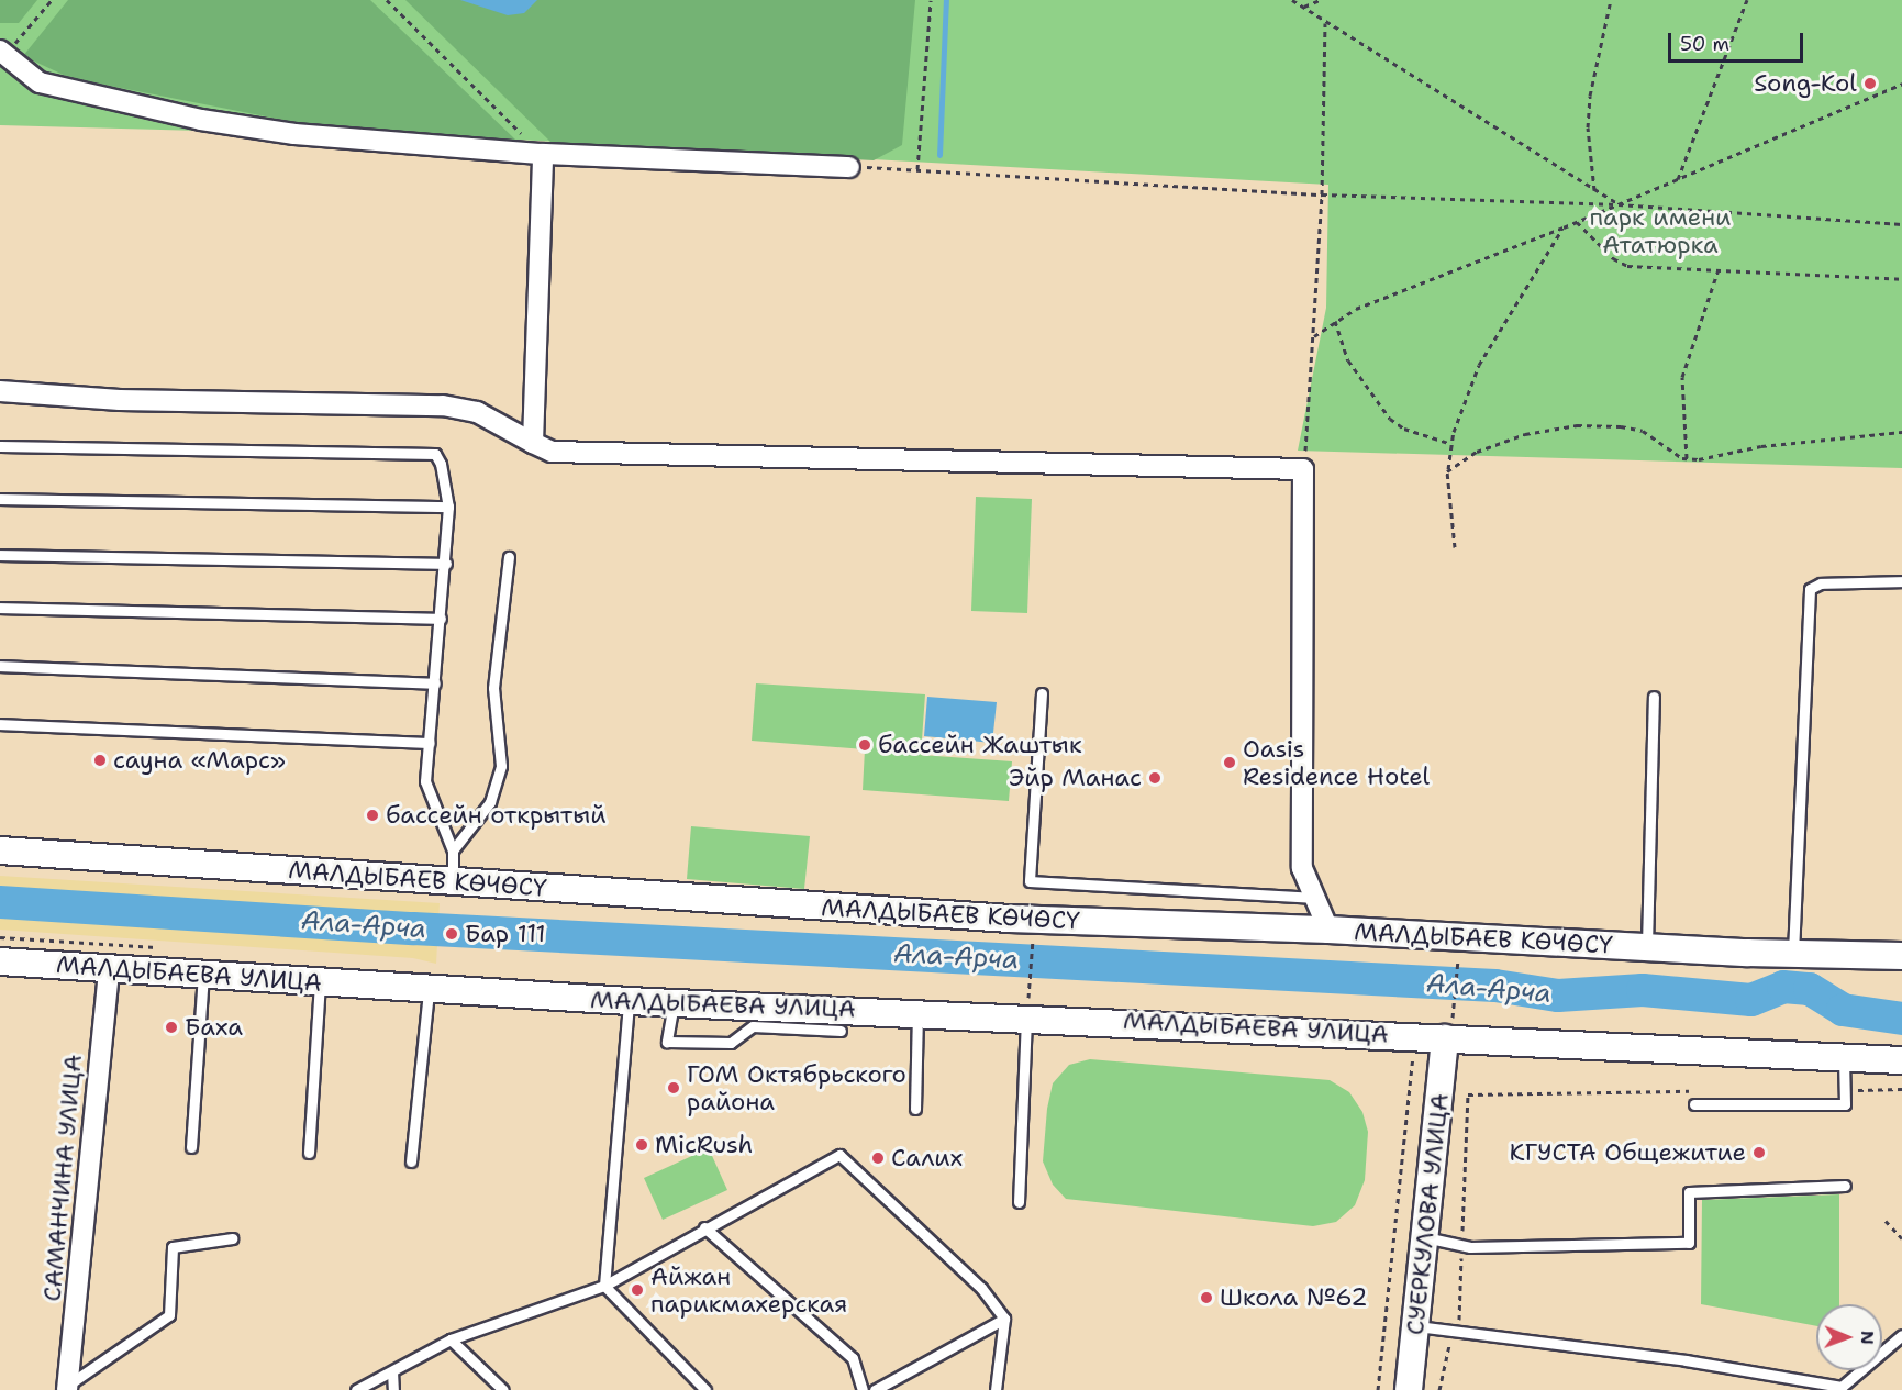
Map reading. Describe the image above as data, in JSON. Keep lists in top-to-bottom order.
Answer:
{
  "streets": {
    "street": [
      "МАЛДЫБАЕВ КӨЧӨСҮ",
      "МАЛДЫБАЕВА УЛИЦА",
      "САМАНЧИНА УЛИЦА",
      "СУЕРКУЛОВА УЛИЦА"
    ]
  },
  "crossings": [
    ["МАЛДЫБАЕВА УЛИЦА", "САМАНЧИНА УЛИЦА"],
    ["МАЛДЫБАЕВА УЛИЦА", "СУЕРКУЛОВА УЛИЦА"]
  ],
  "water": ["Ала-Арча"],
  "parks": ["парк имени Ататюрка"],
  "places": [
    "Song-Kol",
    "бассейн Жаштык",
    "сауна «Марс»",
    "Oasis Residence Hotel",
    "Эйр Манас",
    "бассейн открытый",
    "Бар 111",
    "Баха",
    "ГОМ Октябрьского района",
    "MicRush",
    "КГУСТА Общежитие",
    "Салих",
    "Айжан парикмахерская",
    "Школа №62"
  ],
  "scale_bar": "50 m",
  "north": "right"
}
